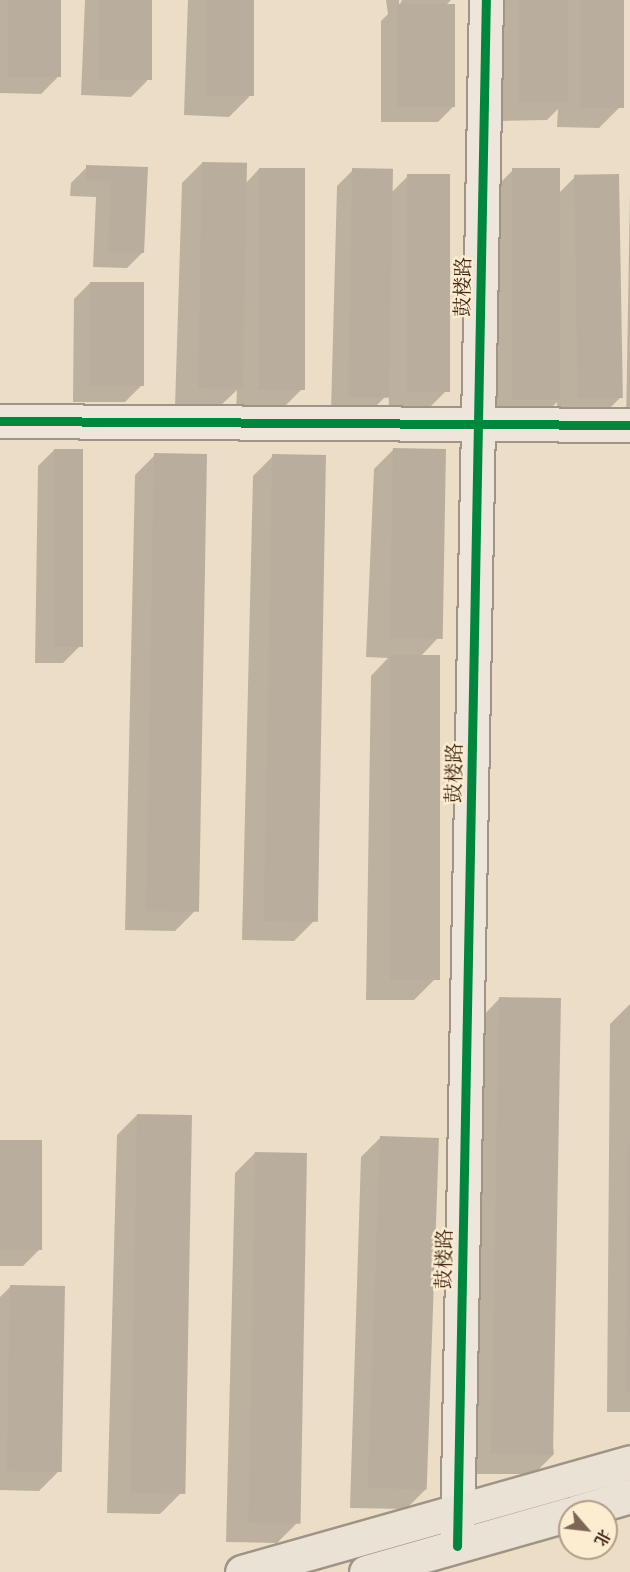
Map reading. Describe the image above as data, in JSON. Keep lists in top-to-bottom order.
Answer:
{
  "streets": {
    "street": ["鼓楼路"]
  },
  "north": "bottom right"
}
